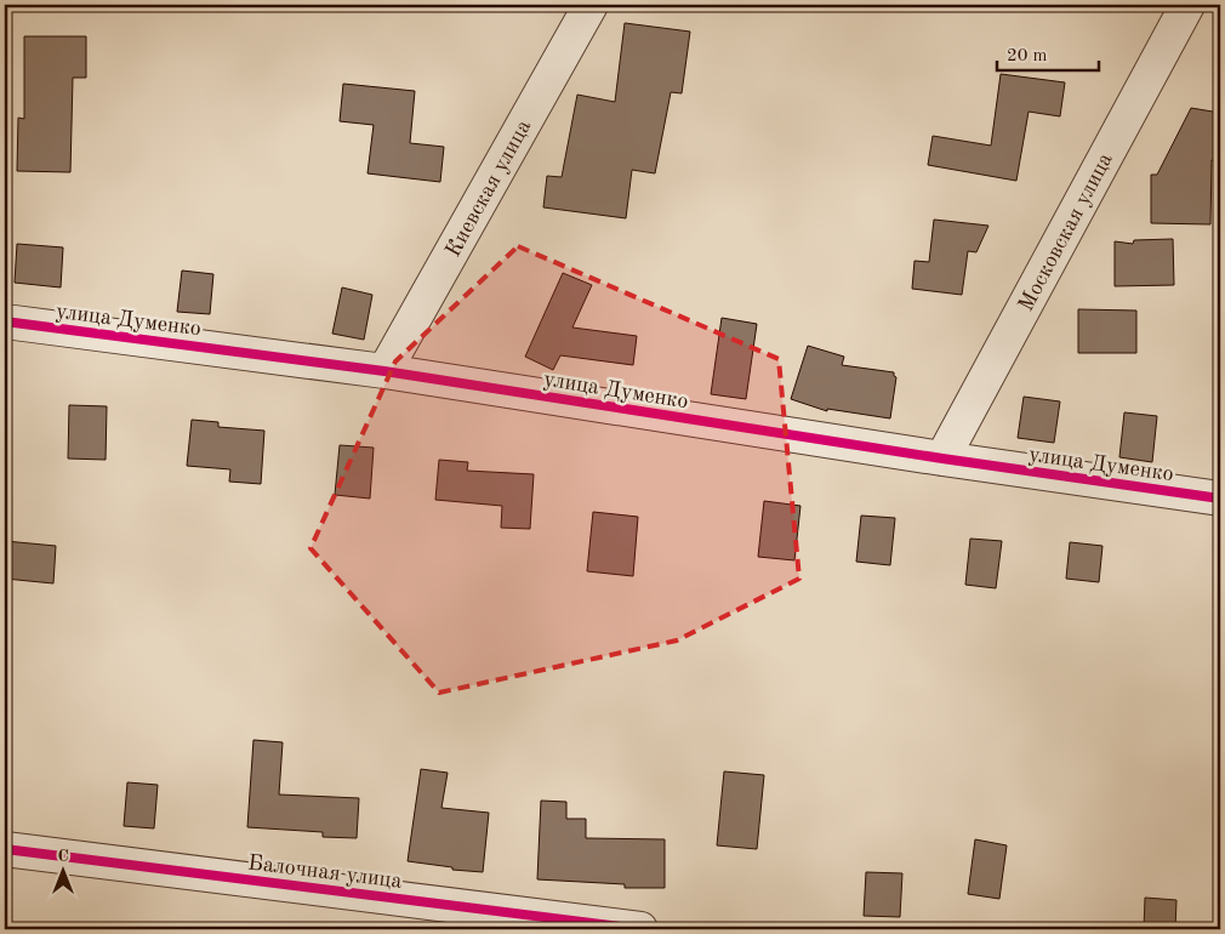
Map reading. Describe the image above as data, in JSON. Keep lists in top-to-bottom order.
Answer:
{
  "streets": {
    "street": [
      "Киевская улица",
      "Московская улица",
      "улица Думенко",
      "Балочная улица"
    ]
  },
  "crossings": [
    ["Киевская улица", "улица Думенко"],
    ["Московская улица", "улица Думенко"]
  ],
  "scale_bar": "20 m",
  "north": "top"
}
